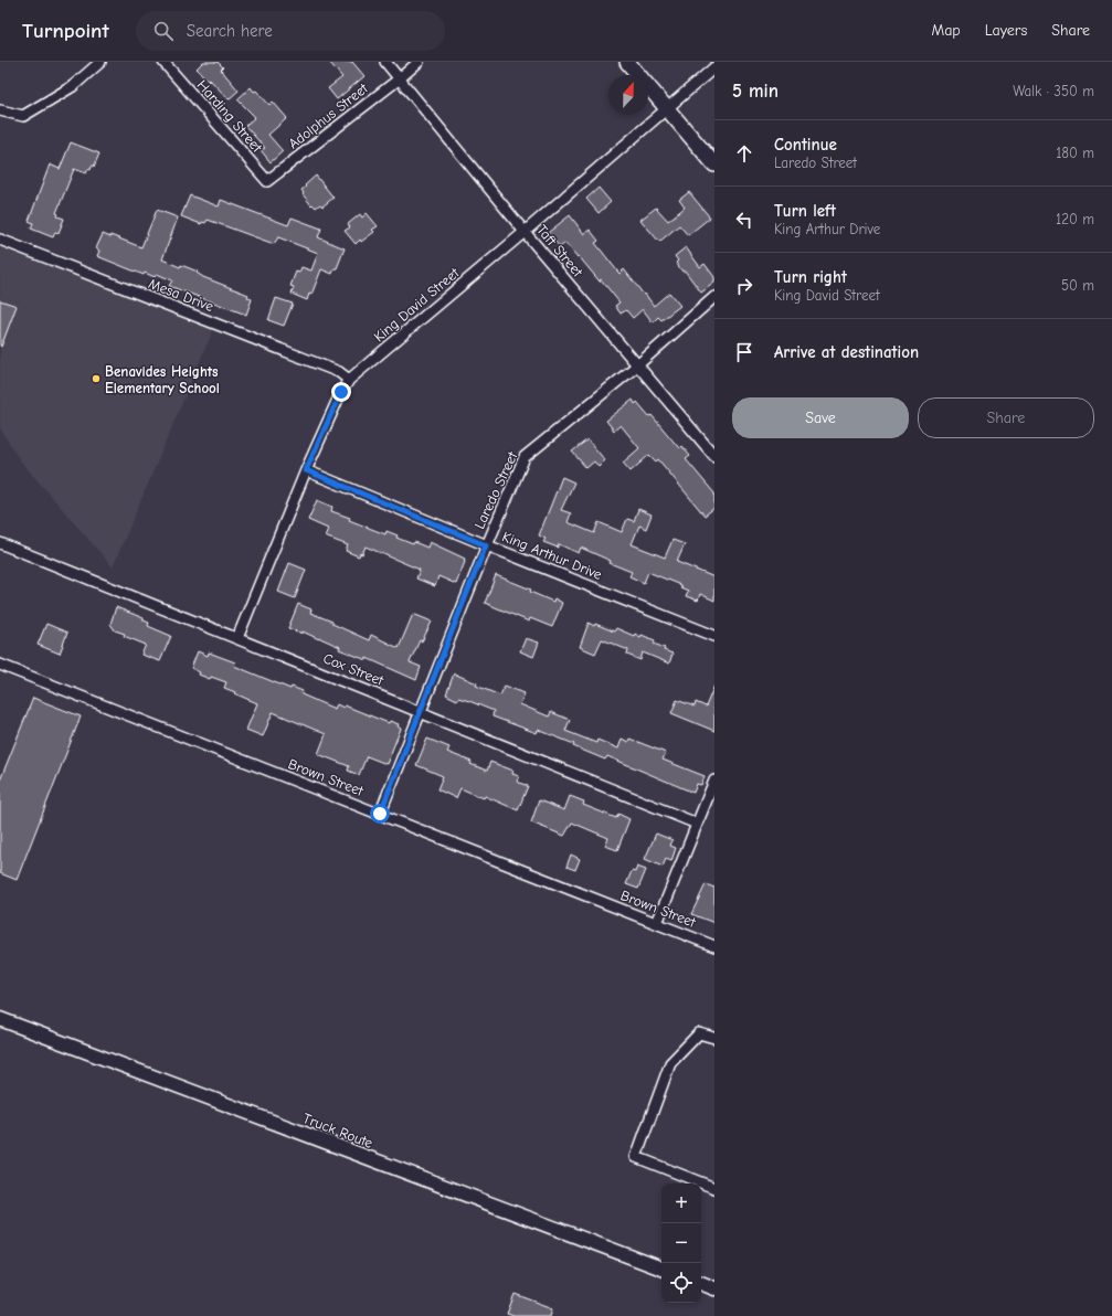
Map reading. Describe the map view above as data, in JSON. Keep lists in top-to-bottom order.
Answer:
{
  "streets": {
    "street": [
      "Harding Street",
      "Adolphus Street",
      "Taft Street",
      "Mesa Drive",
      "King David Street",
      "Laredo Street",
      "King Arthur Drive",
      "Cox Street",
      "Brown Street",
      "Truck Route"
    ]
  },
  "crossings": [
    ["Harding Street", "Adolphus Street"],
    ["Adolphus Street", "Taft Street"],
    ["Taft Street", "King David Street"],
    ["Taft Street", "Laredo Street"],
    ["Mesa Drive", "King David Street"],
    ["King David Street", "King Arthur Drive"],
    ["King David Street", "Cox Street"],
    ["Laredo Street", "King Arthur Drive"],
    ["Laredo Street", "Cox Street"],
    ["Laredo Street", "Brown Street"]
  ],
  "places": ["Benavides Heights Elementary School"],
  "north": "top",
  "page": {
    "header": "Turnpoint",
    "search": "Search here",
    "nav": ["Map", "Layers", "Share"],
    "heading": ["5 min", "Walk · 350 m"],
    "list": [
      ["Continue", "Laredo Street", "180 m"],
      ["Turn left", "King Arthur Drive", "120 m"],
      ["Turn right", "King David Street", "50 m"],
      "Arrive at destination"
    ],
    "buttons": ["Save", "Share"],
    "map_buttons": ["+", "−"]
  }
}
